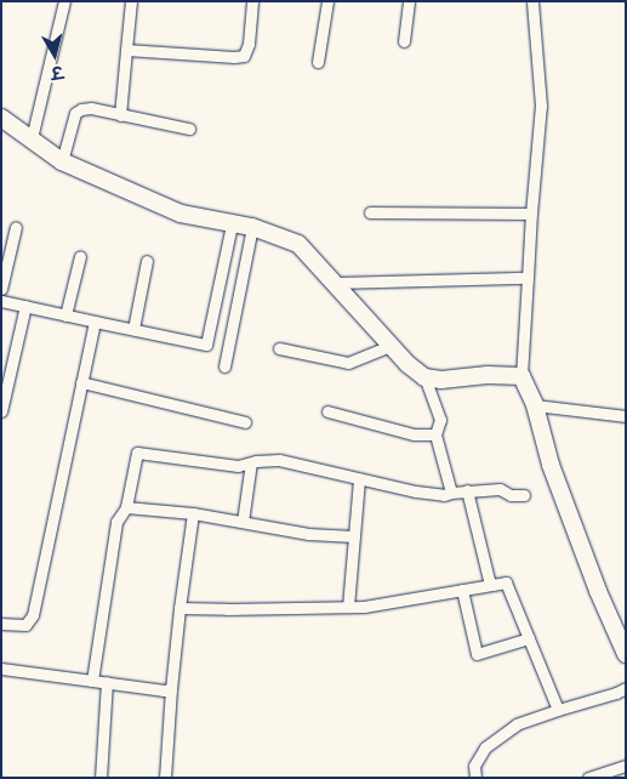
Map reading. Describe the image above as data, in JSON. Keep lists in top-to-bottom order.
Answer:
{
  "north": "bottom"
}
